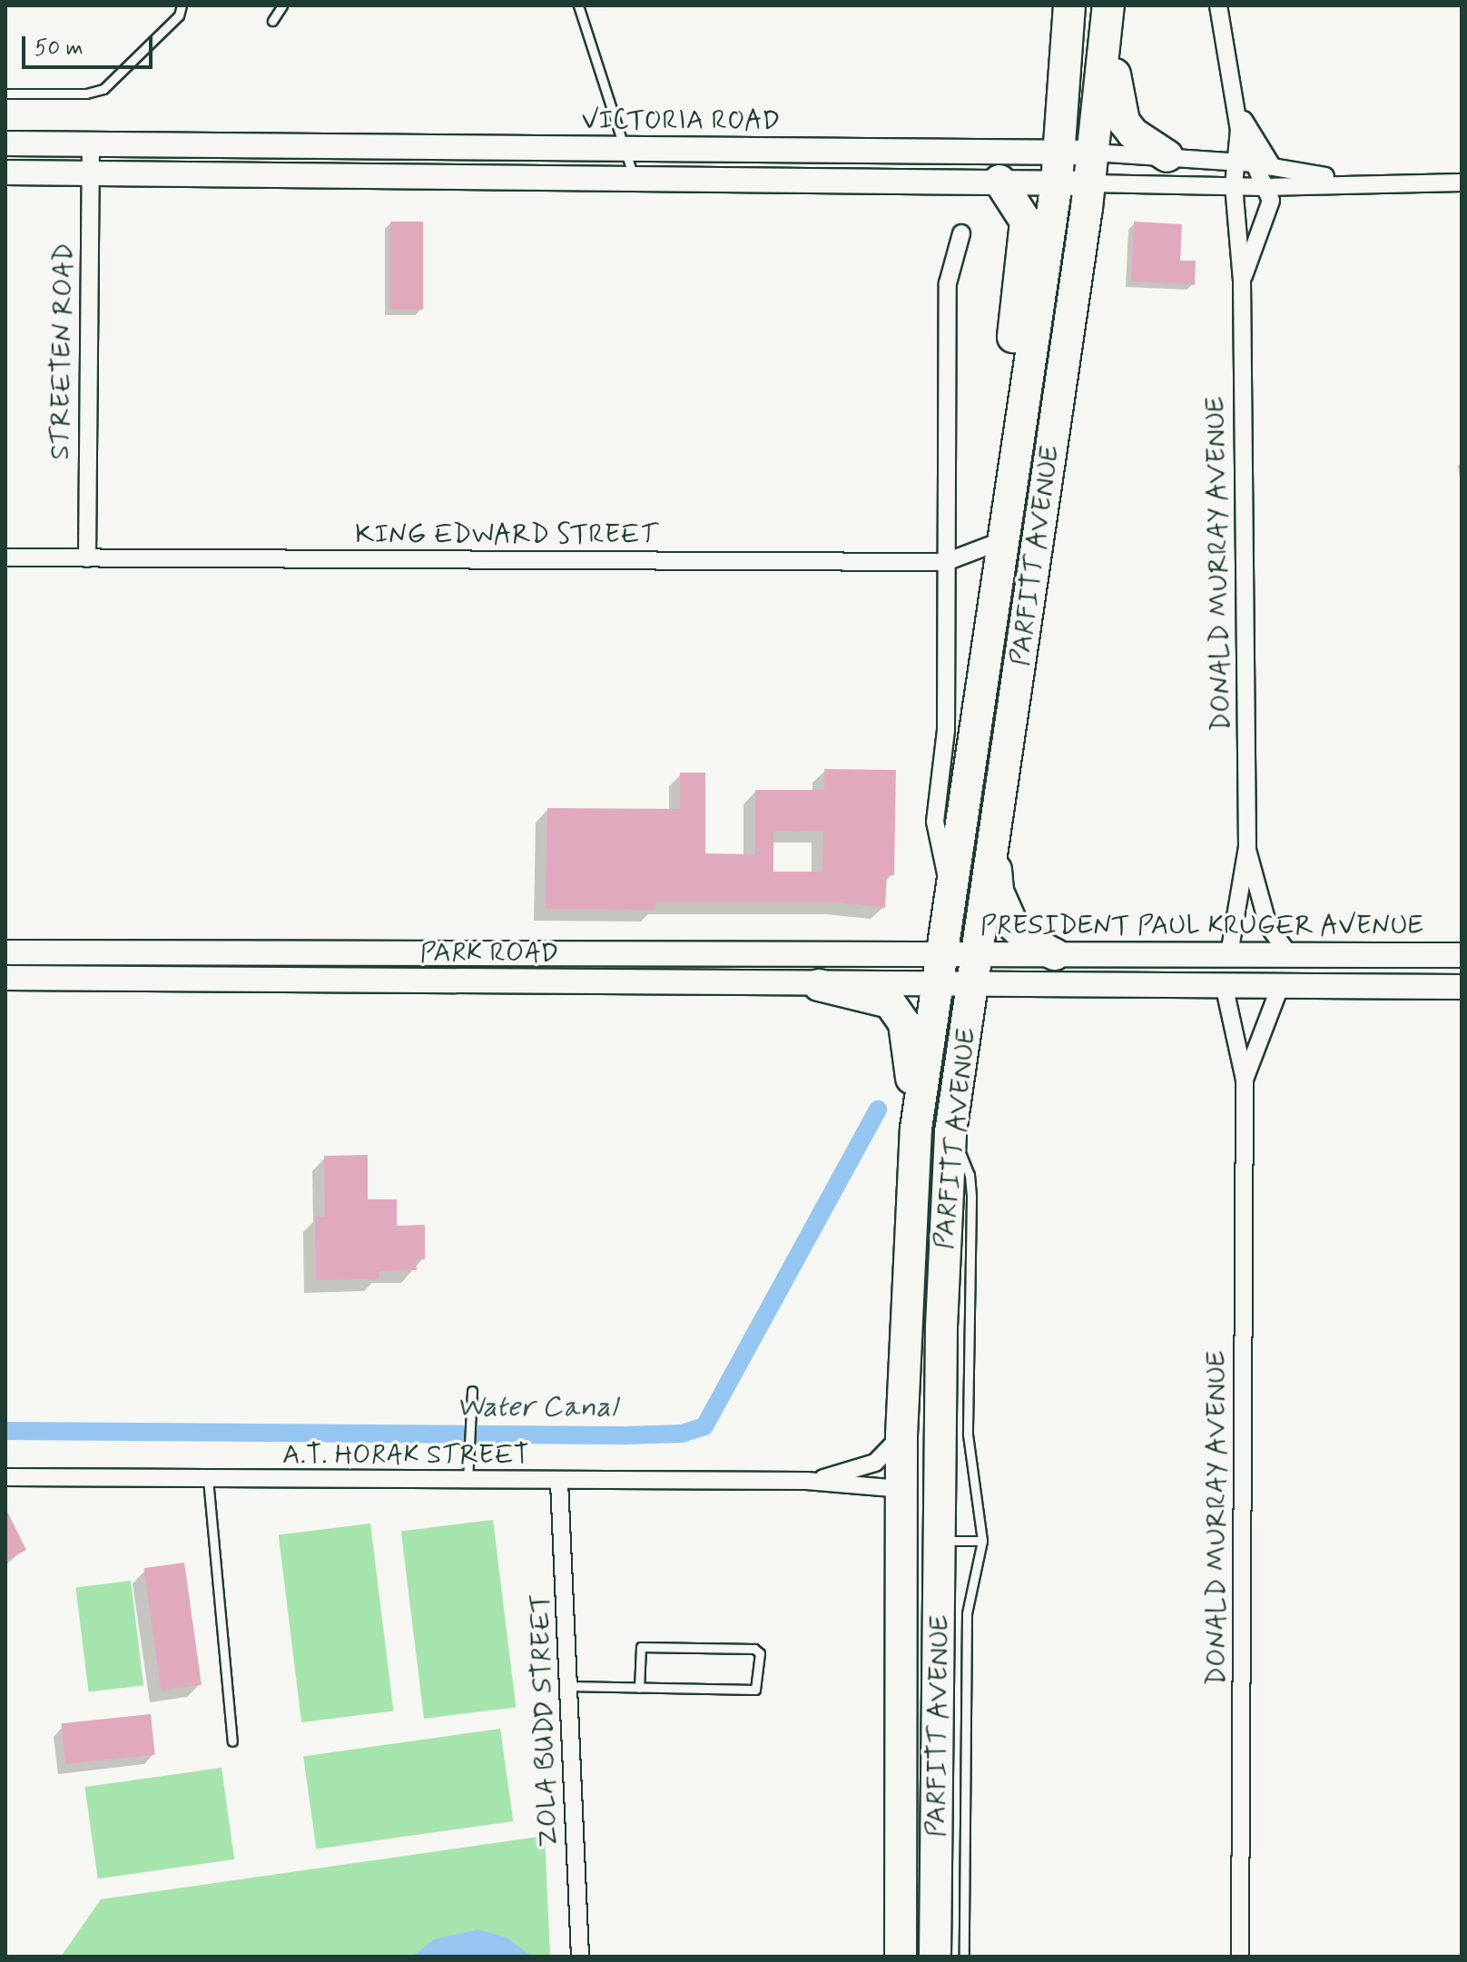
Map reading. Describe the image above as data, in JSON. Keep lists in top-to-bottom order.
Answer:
{
  "streets": {
    "highway": ["PARFITT AVENUE"],
    "street": [
      "VICTORIA ROAD",
      "STREETEN ROAD",
      "KING EDWARD STREET",
      "DONALD MURRAY AVENUE",
      "PRESIDENT PAUL KRUGER AVENUE",
      "PARK ROAD",
      "A.T. HORAK STREET",
      "ZOLA BUDD STREET"
    ]
  },
  "crossings": [
    ["VICTORIA ROAD", "STREETEN ROAD"],
    ["VICTORIA ROAD", "PARFITT AVENUE"],
    ["VICTORIA ROAD", "DONALD MURRAY AVENUE"],
    ["STREETEN ROAD", "KING EDWARD STREET"],
    ["KING EDWARD STREET", "PARFITT AVENUE"],
    ["PARFITT AVENUE", "PRESIDENT PAUL KRUGER AVENUE"],
    ["PARFITT AVENUE", "PARK ROAD"],
    ["PARFITT AVENUE", "A.T. HORAK STREET"],
    ["DONALD MURRAY AVENUE", "PRESIDENT PAUL KRUGER AVENUE"],
    ["PRESIDENT PAUL KRUGER AVENUE", "PARK ROAD"],
    ["A.T. HORAK STREET", "ZOLA BUDD STREET"]
  ],
  "water": ["Water Canal"],
  "scale_bar": "50 m"
}
